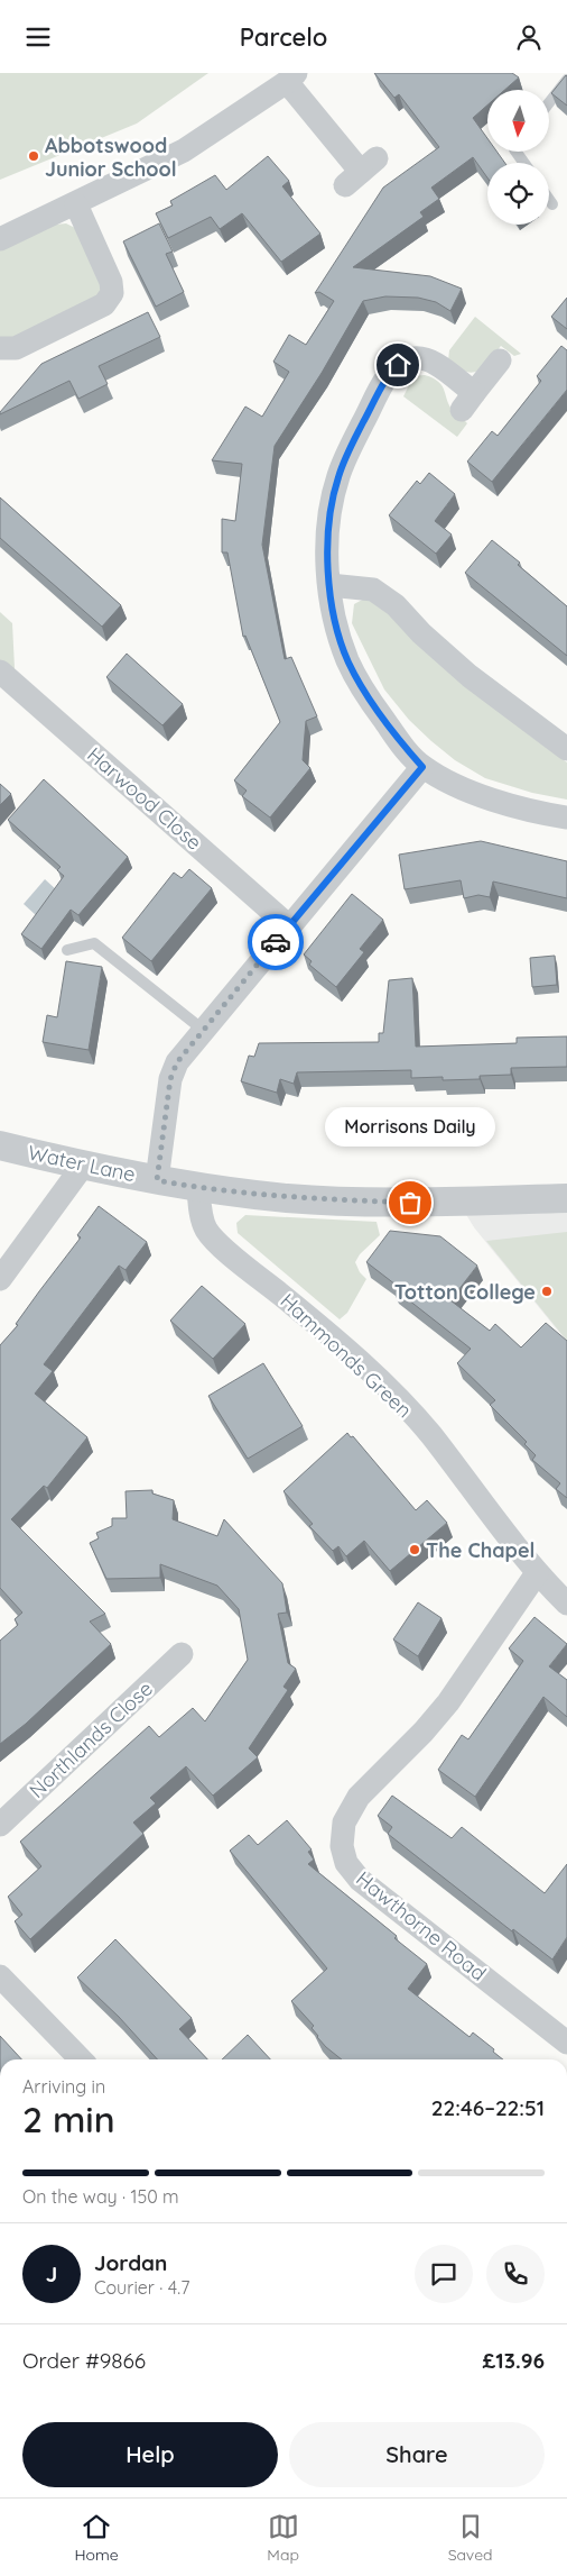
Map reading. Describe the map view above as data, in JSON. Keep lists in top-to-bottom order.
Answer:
{
  "streets": {
    "street": [
      "Harwood Close",
      "Water Lane",
      "Hammonds Green",
      "Northlands Close",
      "Hawthorne Road"
    ]
  },
  "crossings": [
    ["Water Lane", "Hammonds Green"],
    ["Hammonds Green", "Hawthorne Road"]
  ],
  "places": [
    "Abbotswood Junior School",
    "Morrisons Daily",
    "Totton College",
    "The Chapel"
  ],
  "north": "bottom",
  "page": {
    "header": "Parcelo",
    "bubble": "Morrisons Daily",
    "heading": ["2 min", "Arriving in", "22:46–22:51"],
    "panel": [
      "Jordan",
      "Courier · 4.7",
      "Order #9866",
      "£13.96"
    ],
    "bar": "On the way · 150 m",
    "round": "J",
    "buttons": ["Help", "Share"],
    "tabs": ["Home", "Map", "Saved"]
  }
}
